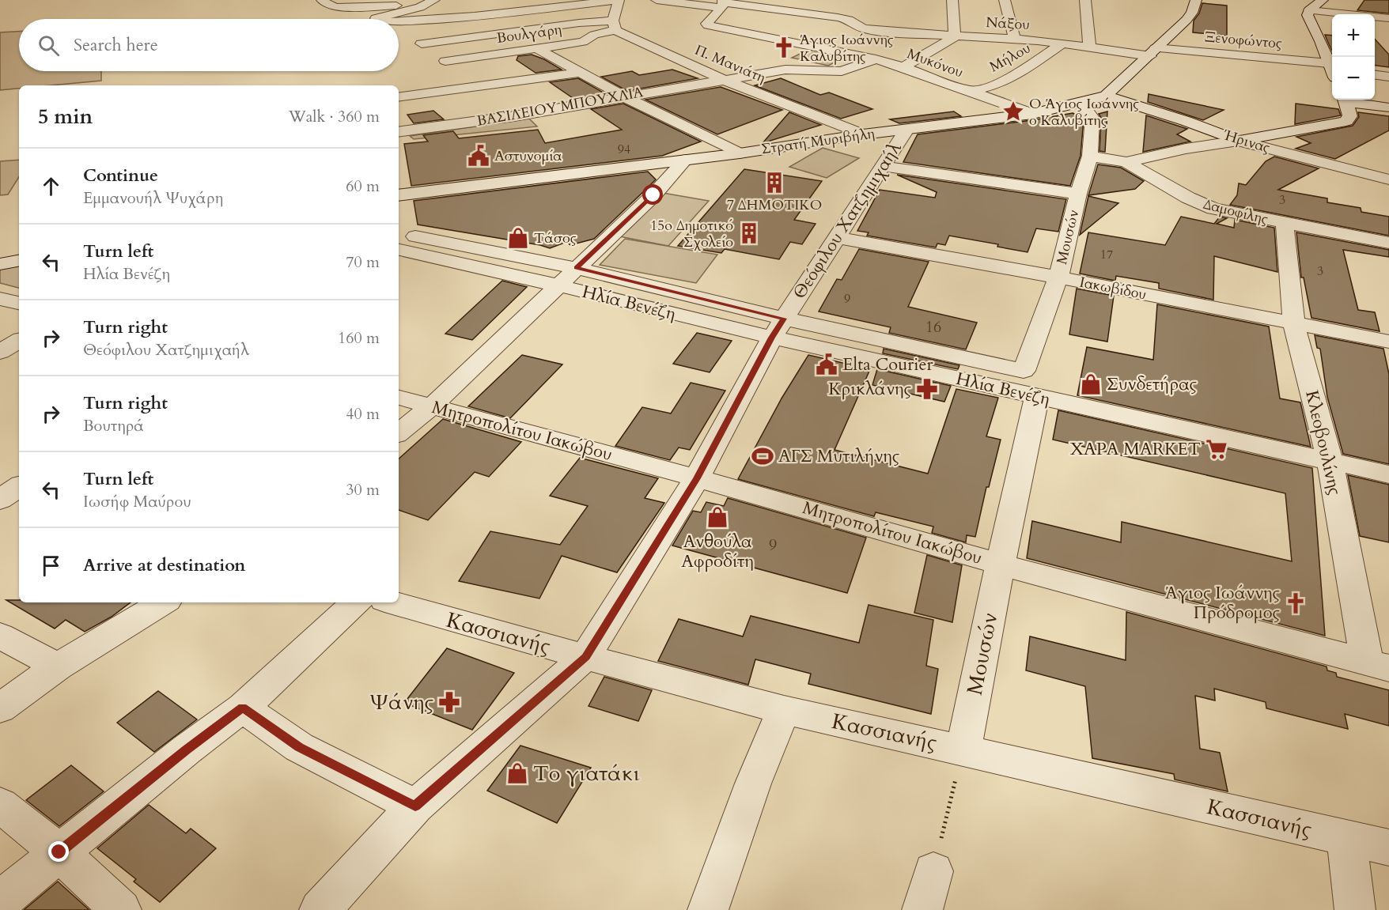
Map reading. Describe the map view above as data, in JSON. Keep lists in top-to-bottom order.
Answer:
{
  "streets": {
    "street": [
      "Νάξου",
      "Βουλγάρη",
      "Ξενοφώντος",
      "Μήλου",
      "Μυκόνου",
      "Π. Μανιάτη",
      "ΒΑΣΙΛΕΙΟΥ ΜΠΟΥΧΛΙΑ",
      "Στρατή Μυριβήλη",
      "Ήρινας",
      "Δαμοφίλης",
      "Θεόφιλου Χατζημιχαήλ",
      "Μουσών",
      "Ιακωβίδου",
      "Ηλία Βενέζη",
      "Μητροπολίτου Ιακώβου",
      "Κλεοβουλίνης",
      "Κασσιανής"
    ]
  },
  "crossings": [
    ["Νάξου", "Ξενοφώντος"],
    ["Νάξου", "Μήλου"],
    ["Νάξου", "Στρατή Μυριβήλη"],
    ["Βουλγάρη", "Π. Μανιάτη"],
    ["Ξενοφώντος", "Στρατή Μυριβήλη"],
    ["Μήλου", "Μυκόνου"],
    ["Μυκόνου", "ΒΑΣΙΛΕΙΟΥ ΜΠΟΥΧΛΙΑ"],
    ["Μυκόνου", "Στρατή Μυριβήλη"],
    ["Π. Μανιάτη", "ΒΑΣΙΛΕΙΟΥ ΜΠΟΥΧΛΙΑ"],
    ["Π. Μανιάτη", "Στρατή Μυριβήλη"],
    ["Στρατή Μυριβήλη", "Ήρινας"],
    ["Στρατή Μυριβήλη", "Θεόφιλου Χατζημιχαήλ"],
    ["Στρατή Μυριβήλη", "Μουσών"],
    ["Δαμοφίλης", "Μουσών"],
    ["Δαμοφίλης", "Κλεοβουλίνης"],
    ["Θεόφιλου Χατζημιχαήλ", "Ιακωβίδου"],
    ["Θεόφιλου Χατζημιχαήλ", "Ηλία Βενέζη"],
    ["Θεόφιλου Χατζημιχαήλ", "Μητροπολίτου Ιακώβου"],
    ["Θεόφιλου Χατζημιχαήλ", "Κασσιανής"],
    ["Μουσών", "Ιακωβίδου"],
    ["Μουσών", "Ηλία Βενέζη"],
    ["Μουσών", "Μητροπολίτου Ιακώβου"],
    ["Μουσών", "Κασσιανής"],
    ["Ιακωβίδου", "Κλεοβουλίνης"],
    ["Ηλία Βενέζη", "Κλεοβουλίνης"],
    ["Μητροπολίτου Ιακώβου", "Κλεοβουλίνης"]
  ],
  "places": {
    "church": ["Άγιος Ιωάννης Καλυβίτης", "Άγιος Ιωάννης Πρόδρομος"],
    "place": ["Ο Άγιος Ιωάννης ο Καλυβίτης"],
    "public building": ["Αστυνομία", "Elta Courier"],
    "building": ["7 ΔΗΜΟΤΙΚΟ", "15o Δημοτικό Σχολείο"],
    "shop": [
      "Τάσος",
      "Συνδετήρας",
      "Ανθούλα Αφροδίτη",
      "Το γιατάκι"
    ],
    "pharmacy": ["Κρικλάνης", "Ψάνης"],
    "supermarket": ["XAPA MARKET"],
    "sports": ["ΑΓΣ Μυτιλήνης"]
  },
  "house_numbers": [
    "94",
    "3",
    "17",
    "3",
    "9",
    "16",
    "9"
  ],
  "page": {
    "map_buttons": ["+", "−"],
    "search": "Search here",
    "heading": ["5 min", "Walk · 360 m"],
    "list": [
      ["Continue", "Εμμανουήλ Ψυχάρη", "60 m"],
      ["Turn left", "Ηλία Βενέζη", "70 m"],
      ["Turn right", "Θεόφιλου Χατζημιχαήλ", "160 m"],
      ["Turn right", "Βουτηρά", "40 m"],
      ["Turn left", "Ιωσήφ Μαύρου", "30 m"],
      "Arrive at destination"
    ]
  }
}
